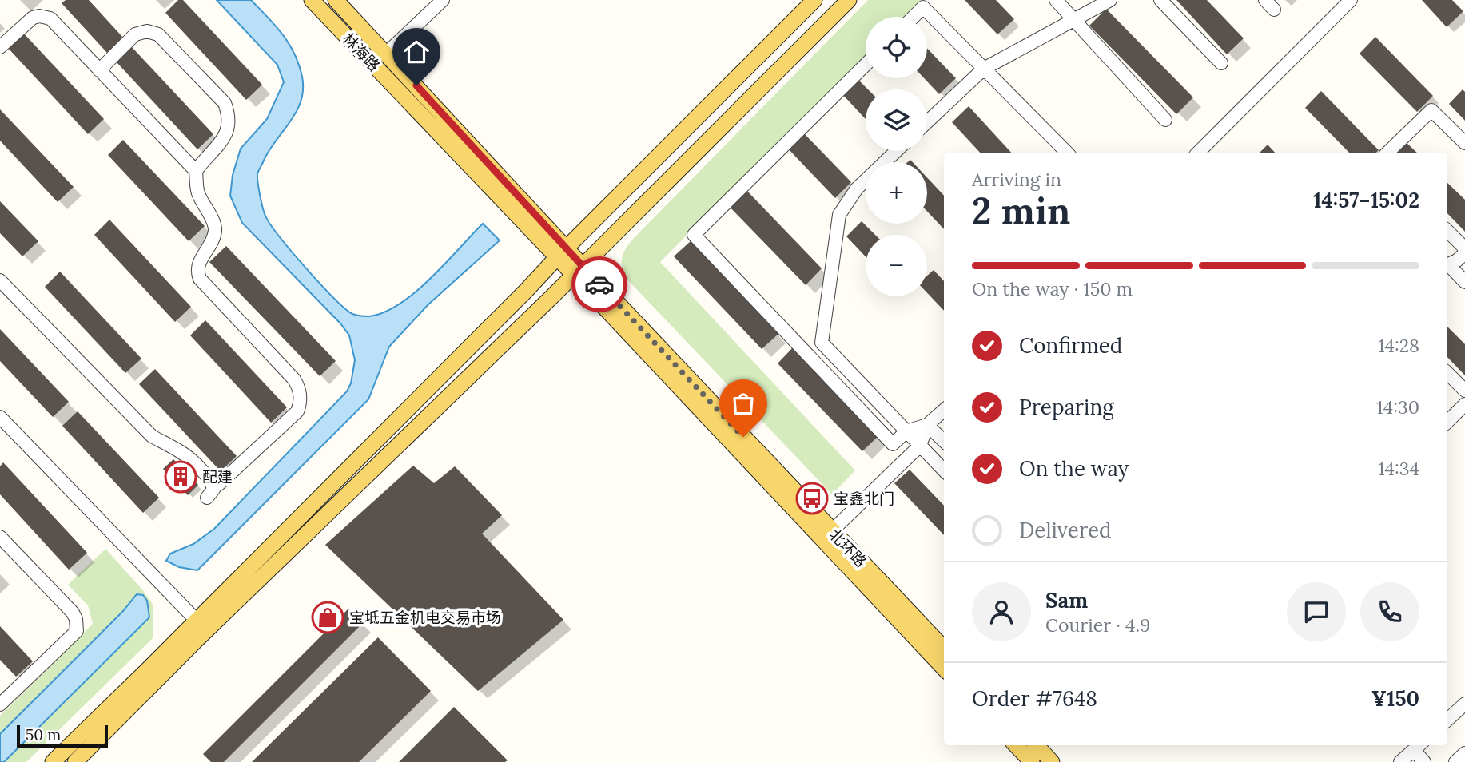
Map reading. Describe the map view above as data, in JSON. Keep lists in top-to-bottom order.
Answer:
{
  "streets": {
    "main road": ["林海路", "北环路"]
  },
  "crossings": [
    ["林海路", "北环路"]
  ],
  "places": {
    "building": ["配建"],
    "bus stop": ["宝鑫北门"],
    "shop": ["宝坻五金机电交易市场"]
  },
  "scale_bar": "50 m",
  "page": {
    "map_buttons": ["+", "−"],
    "heading": ["2 min", "Arriving in", "14:57–15:02"],
    "panel": [
      "Sam",
      "Courier · 4.9",
      "Order #7648",
      "¥150"
    ],
    "bar": "On the way · 150 m",
    "list": [
      ["Confirmed", "14:28"],
      ["Preparing", "14:30"],
      ["On the way", "14:34"],
      "Delivered"
    ],
    "scale": "50 m"
  }
}
